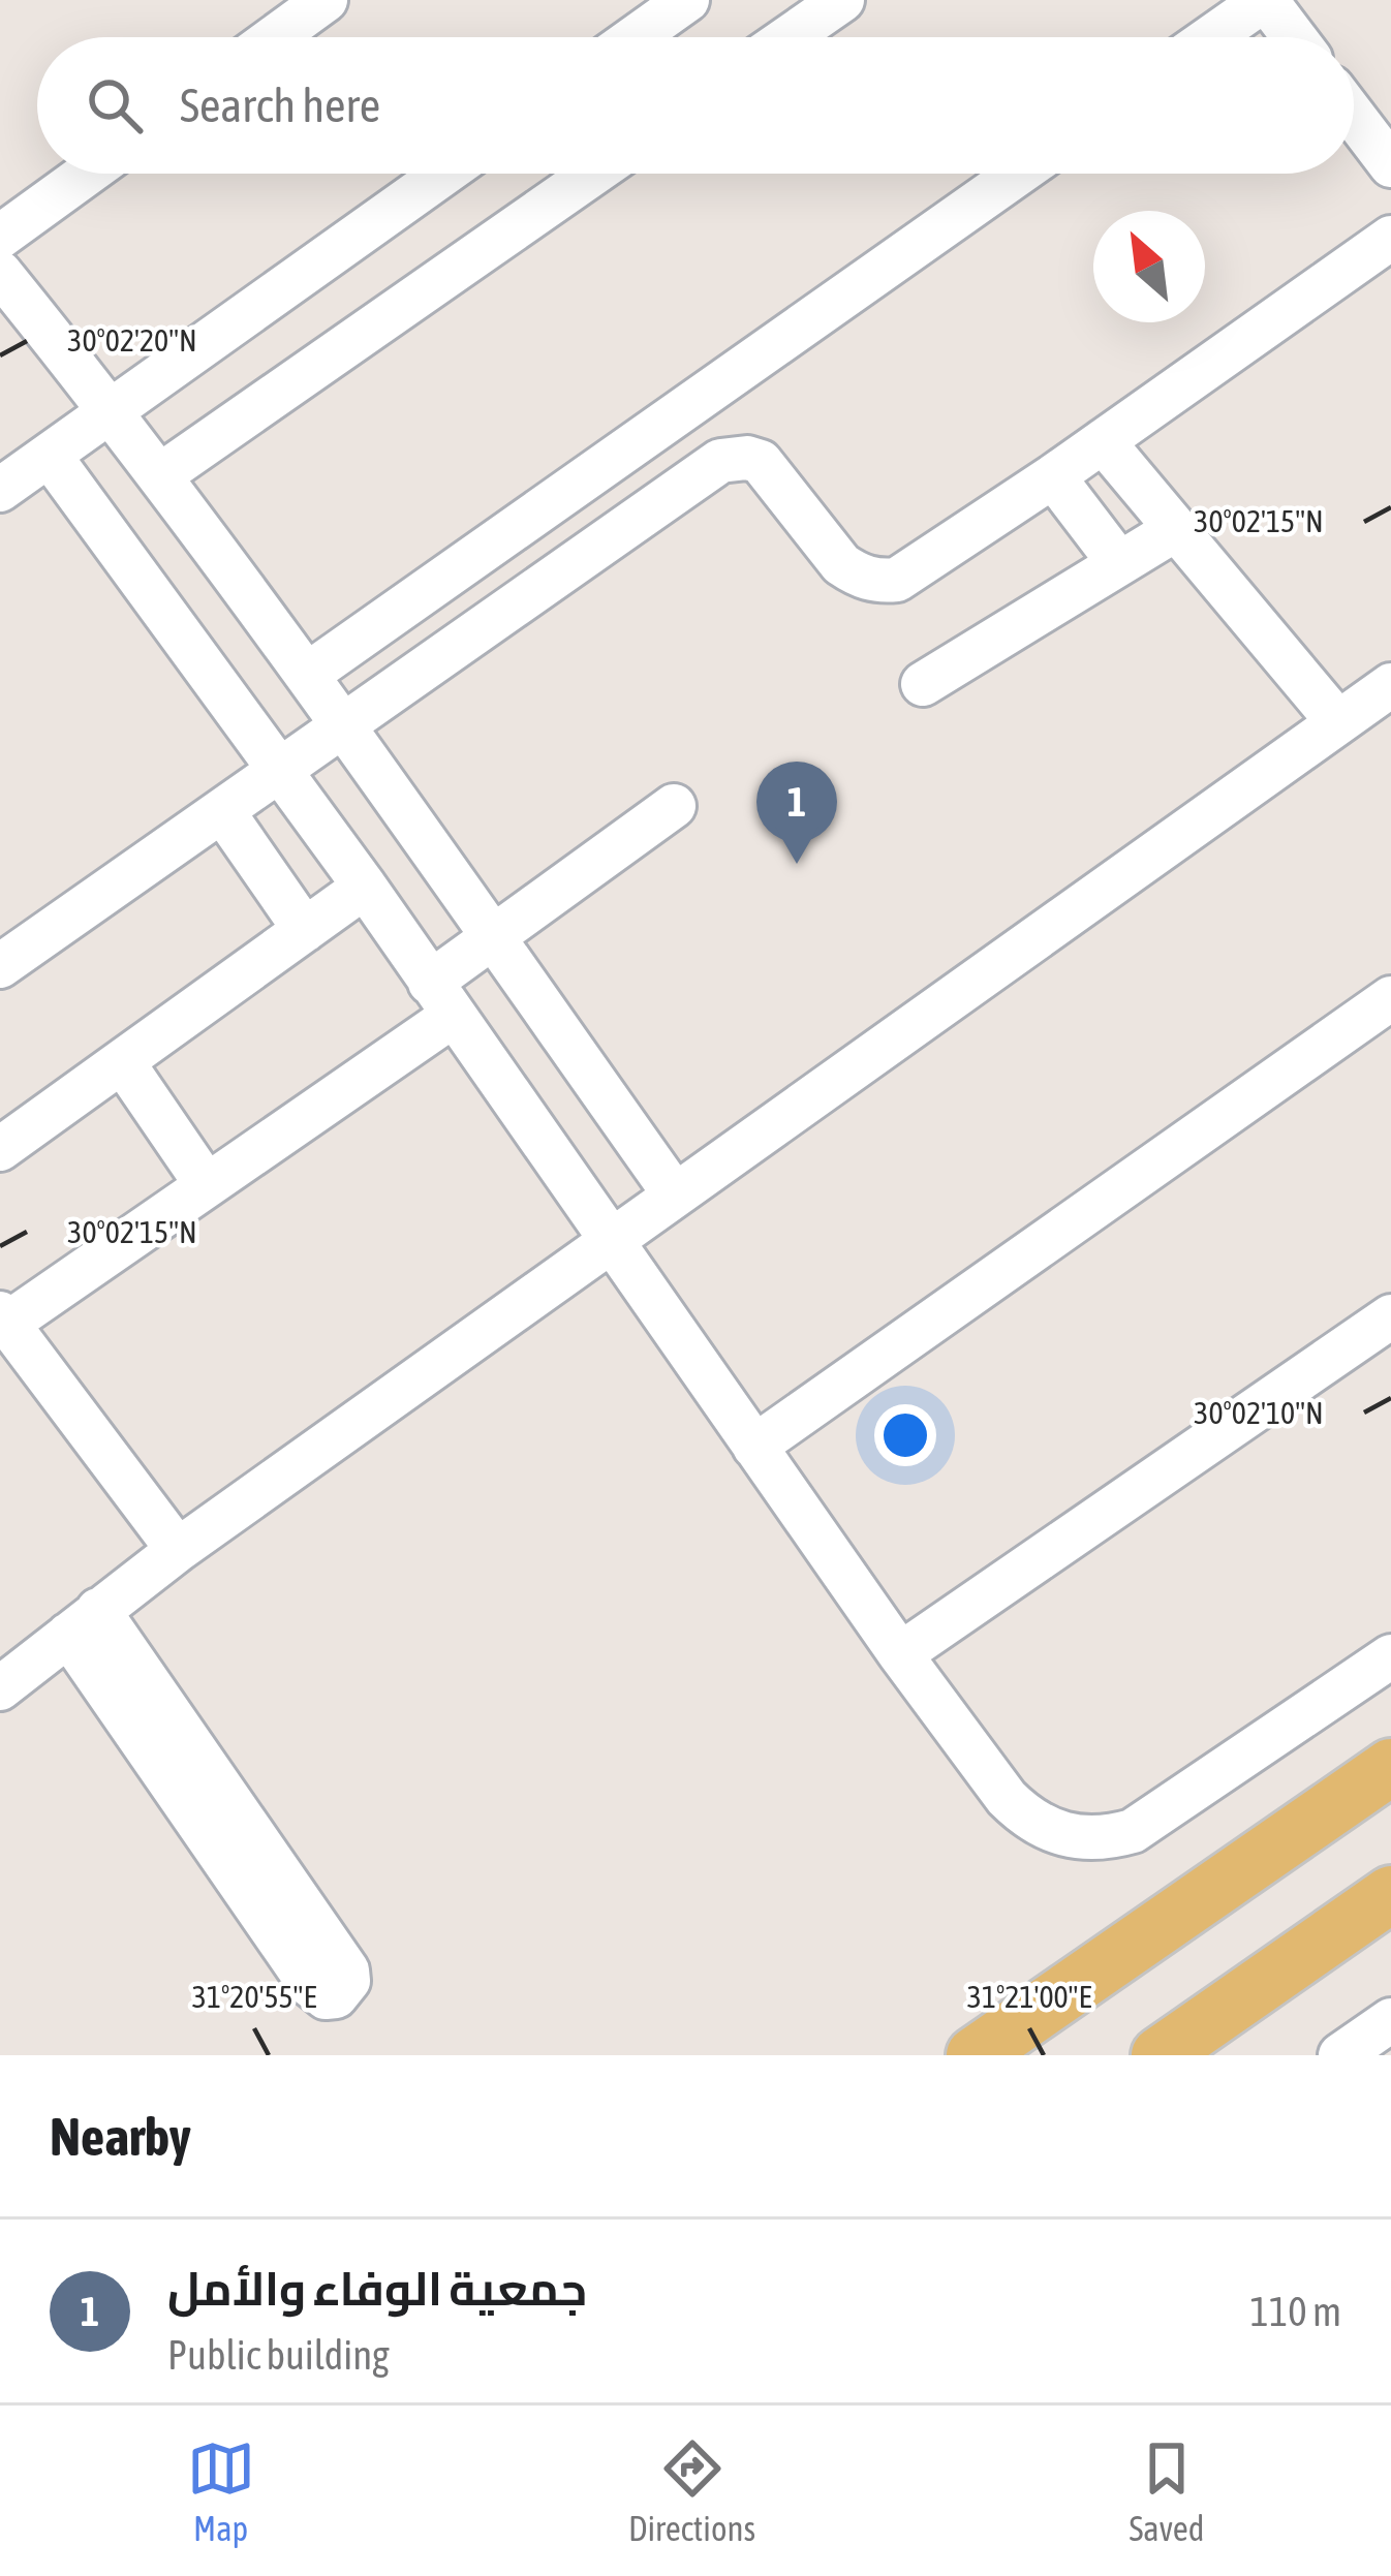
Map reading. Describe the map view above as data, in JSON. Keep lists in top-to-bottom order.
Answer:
{
  "north": "top left",
  "page": {
    "search": "Search here",
    "pins": "1",
    "heading": "Nearby",
    "list": [
      {
        "mark": "1",
        "name": "جمعية الوفاء والأمل",
        "note": "Public building",
        "value": "110 m"
      }
    ],
    "nav": ["Map", "Directions", "Saved"]
  },
  "coordinates": [
    "30°02'20\"N",
    "30°02'15\"N",
    "30°02'10\"N",
    "31°20'55\"E",
    "31°21'00\"E"
  ]
}
